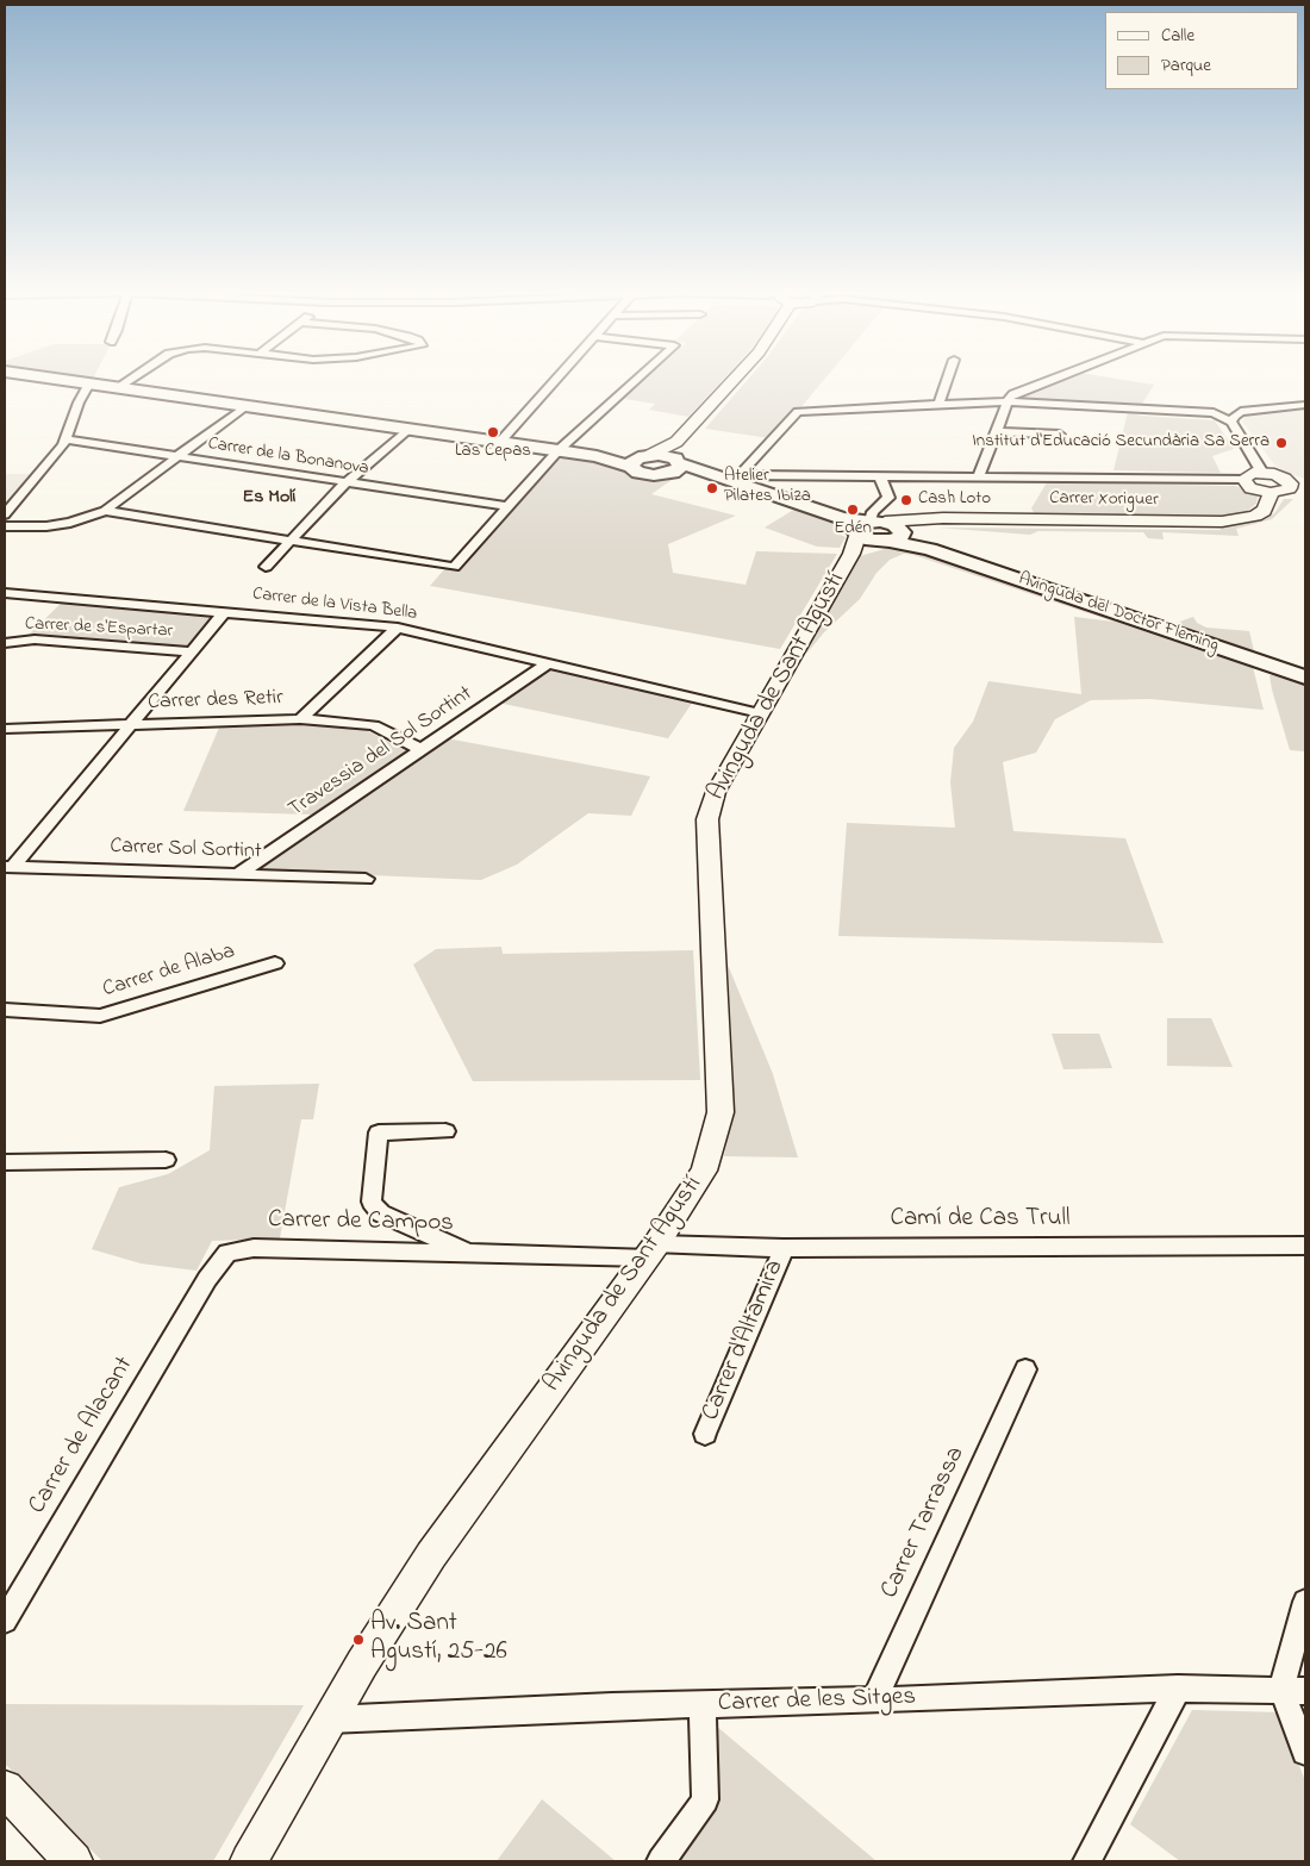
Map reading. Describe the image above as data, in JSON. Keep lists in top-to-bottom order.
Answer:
{
  "streets": {
    "main road": ["Carrer Xoriguer", "Avinguda del Doctor Fleming"],
    "street": [
      "Carrer de la Bonanova",
      "Carrer de la Vista Bella",
      "Carrer de s'Espartar",
      "Avinguda de Sant Agustí",
      "Carrer des Retir",
      "Travessia del Sol Sortint",
      "Carrer Sol Sortint",
      "Carrer de Alaba",
      "Camí de Cas Trull",
      "Carrer de Campos",
      "Carrer d'Altamira",
      "Carrer de Alacant",
      "Carrer Tarrassa",
      "Carrer de les Sitges"
    ]
  },
  "crossings": [
    ["Carrer Xoriguer", "Avinguda de Sant Agustí"],
    ["Carrer de la Vista Bella", "Avinguda de Sant Agustí"],
    ["Carrer de la Vista Bella", "Travessia del Sol Sortint"],
    ["Avinguda del Doctor Fleming", "Avinguda de Sant Agustí"],
    ["Avinguda de Sant Agustí", "Camí de Cas Trull"],
    ["Avinguda de Sant Agustí", "Carrer de Campos"],
    ["Avinguda de Sant Agustí", "Carrer de les Sitges"],
    ["Carrer des Retir", "Travessia del Sol Sortint"],
    ["Travessia del Sol Sortint", "Carrer Sol Sortint"],
    ["Camí de Cas Trull", "Carrer de Campos"],
    ["Camí de Cas Trull", "Carrer d'Altamira"],
    ["Carrer de Campos", "Carrer de Alacant"],
    ["Carrer Tarrassa", "Carrer de les Sitges"]
  ],
  "districts": ["Es Molí"],
  "places": [
    "Las Cepas",
    "Institut d'Educació Secundària Sa Serra",
    "Atelier Pilates Ibiza",
    "Cash Loto",
    "Edén",
    "Av. Sant Agustí, 25-26"
  ],
  "legend": ["Calle", "Parque"]
}
